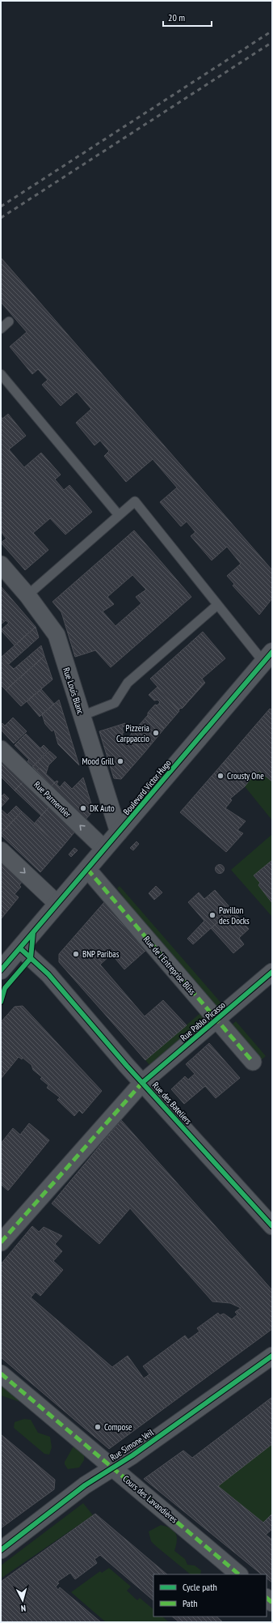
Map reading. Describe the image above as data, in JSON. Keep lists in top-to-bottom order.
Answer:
{
  "streets": {
    "main road": ["Boulevard Victor Hugo"],
    "street": [
      "Rue Louis Blanc",
      "Rue Parmentier",
      "Rue de l'Entreprise Bliss",
      "Rue Pablo Picasso",
      "Rue des Bateliers",
      "Rue Simone Veil",
      "Cours des Lavandières"
    ]
  },
  "crossings": [
    ["Rue Louis Blanc", "Boulevard Victor Hugo"],
    ["Boulevard Victor Hugo", "Rue Parmentier"],
    ["Boulevard Victor Hugo", "Rue de l'Entreprise Bliss"],
    ["Boulevard Victor Hugo", "Rue des Bateliers"],
    ["Rue de l'Entreprise Bliss", "Rue Pablo Picasso"],
    ["Rue Pablo Picasso", "Rue des Bateliers"],
    ["Rue Simone Veil", "Cours des Lavandières"]
  ],
  "places": [
    "Pizzeria Carppaccio",
    "Mood Grill",
    "Crousty One",
    "DK Auto",
    "Pavillon des Docks",
    "BNP Paribas",
    "Compose"
  ],
  "legend": ["Cycle path", "Path"],
  "scale_bar": "20 m",
  "north": "bottom"
}
